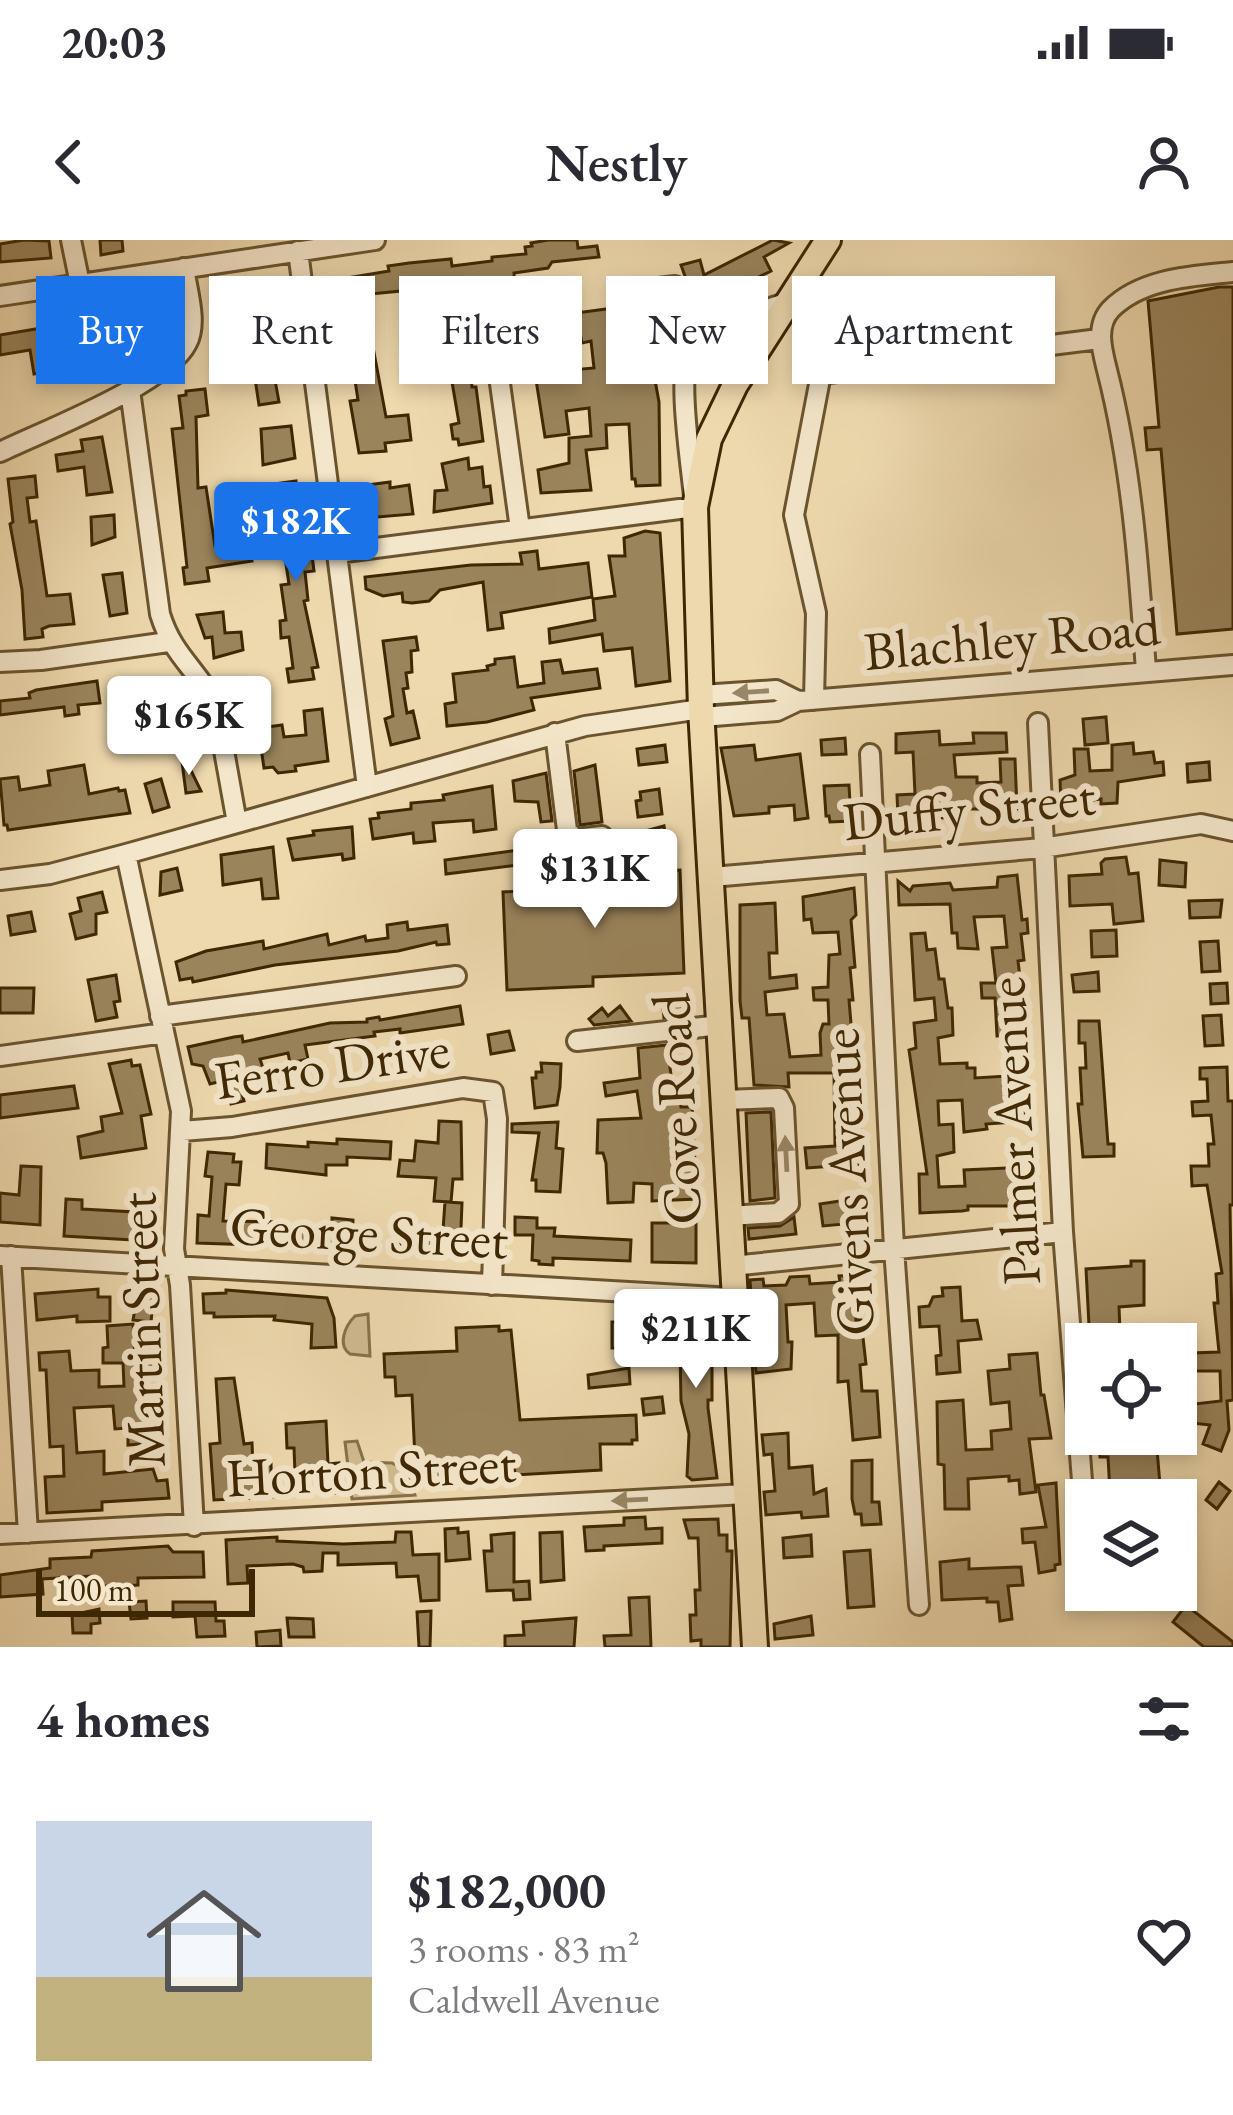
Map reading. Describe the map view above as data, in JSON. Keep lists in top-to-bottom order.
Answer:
{
  "streets": {
    "main road": ["Cove Road"],
    "street": [
      "Blachley Road",
      "Duffy Street",
      "Ferro Drive",
      "Palmer Avenue",
      "Givens Avenue",
      "George Street",
      "Martin Street",
      "Horton Street"
    ]
  },
  "crossings": [
    ["Blachley Road", "Cove Road"],
    ["Blachley Road", "Martin Street"],
    ["Duffy Street", "Cove Road"],
    ["Duffy Street", "Palmer Avenue"],
    ["Duffy Street", "Givens Avenue"],
    ["Ferro Drive", "George Street"],
    ["Ferro Drive", "Martin Street"],
    ["Cove Road", "George Street"],
    ["Cove Road", "Horton Street"],
    ["George Street", "Martin Street"],
    ["Martin Street", "Horton Street"]
  ],
  "one_way": ["Horton Street"],
  "scale_bar": "100 m",
  "page": {
    "status": "20:03",
    "header": "Nestly",
    "chip": [
      "Buy",
      "Rent",
      "Filters",
      "New",
      "Apartment"
    ],
    "price": [
      "$182K",
      "$165K",
      "$131K",
      "$211K"
    ],
    "scale": "100 m",
    "heading": "4 homes",
    "list": [
      {
        "name": "$182,000",
        "note": "3 rooms · 83 m² · Caldwell Avenue"
      }
    ]
  }
}
